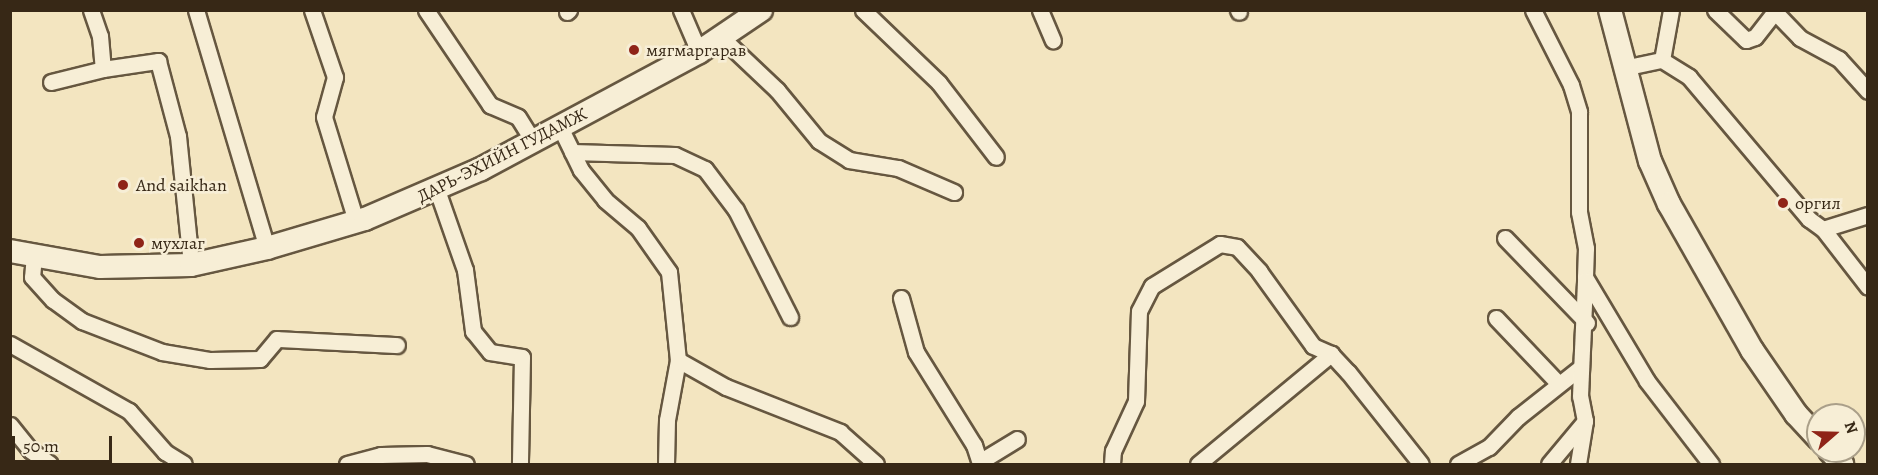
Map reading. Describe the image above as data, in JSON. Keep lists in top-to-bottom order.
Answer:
{
  "streets": {
    "main road": ["ДАРЬ-ЭХИЙН ГУДАМЖ"]
  },
  "places": [
    "мягмаргарав",
    "And saikhan",
    "оргил",
    "мухлаг"
  ],
  "scale_bar": "50 m",
  "north": "right"
}
